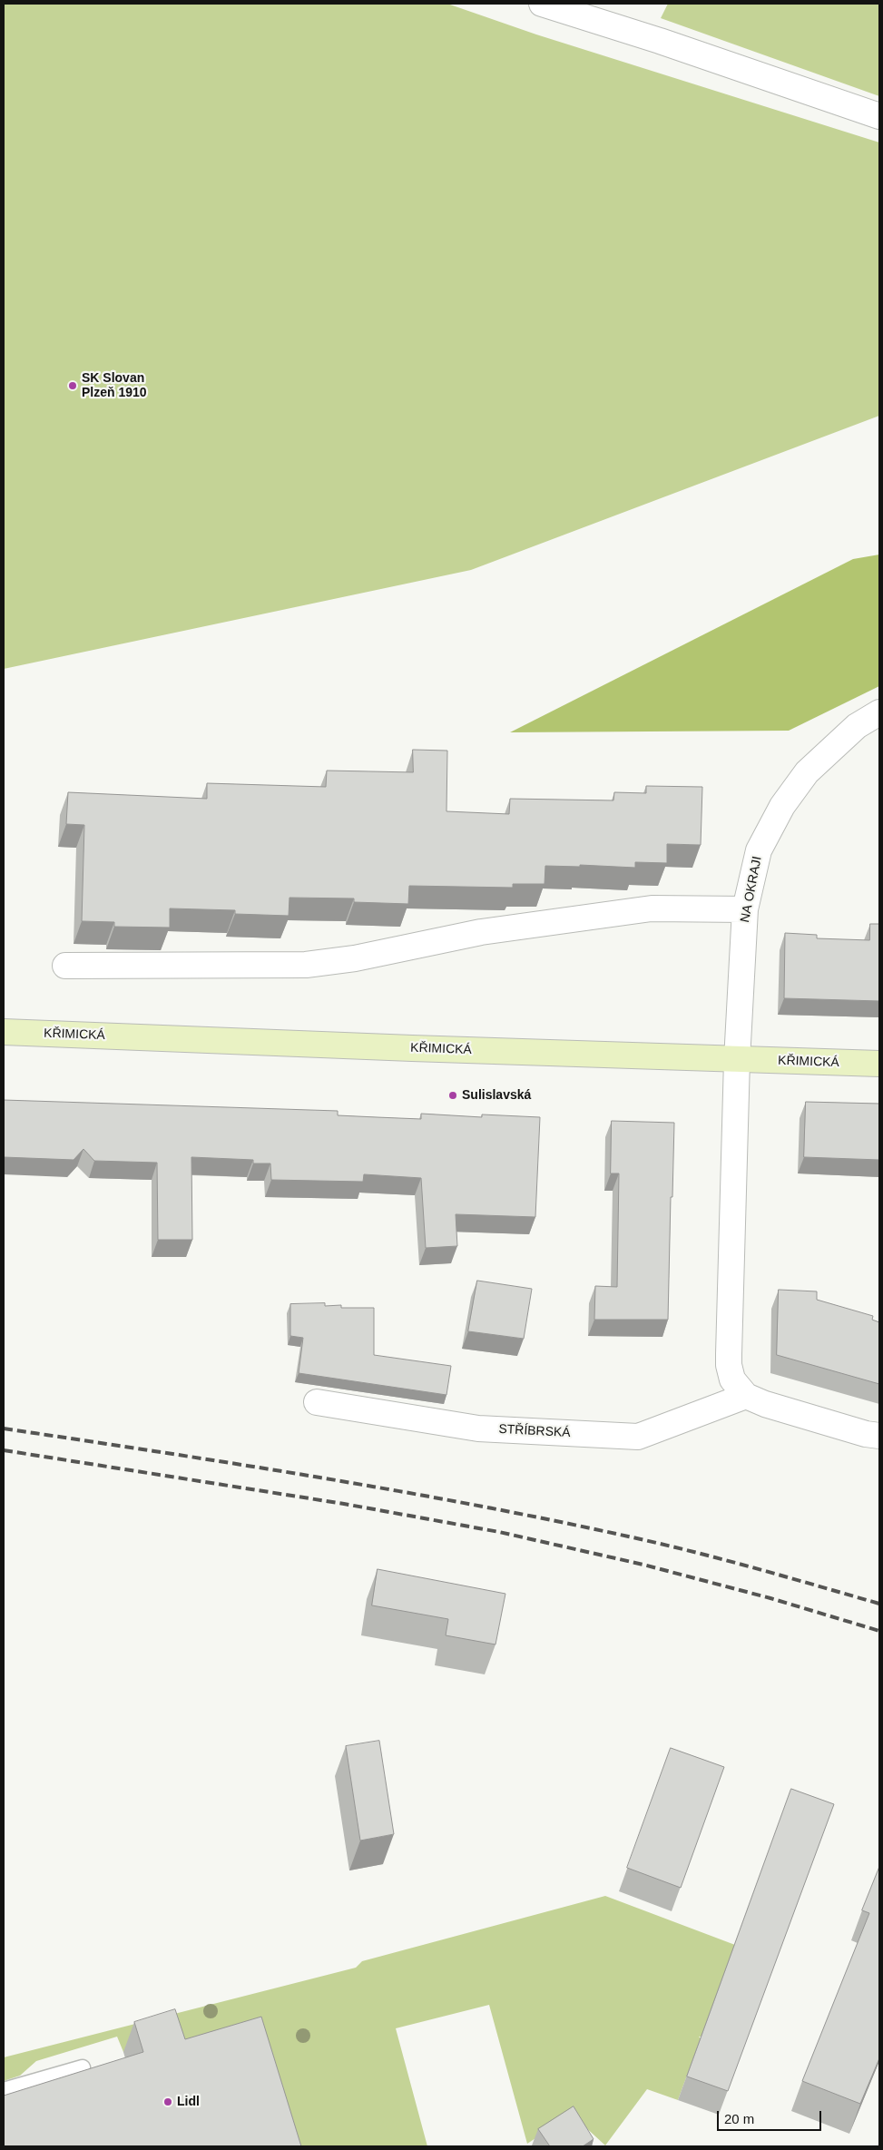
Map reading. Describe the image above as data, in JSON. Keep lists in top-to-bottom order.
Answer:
{
  "streets": {
    "main road": ["KŘIMICKÁ"],
    "street": ["NA OKRAJI", "STŘÍBRSKÁ"]
  },
  "crossings": [
    ["NA OKRAJI", "KŘIMICKÁ"]
  ],
  "places": ["SK Slovan Plzeň 1910", "Sulislavská", "Lidl"],
  "scale_bar": "20 m"
}
